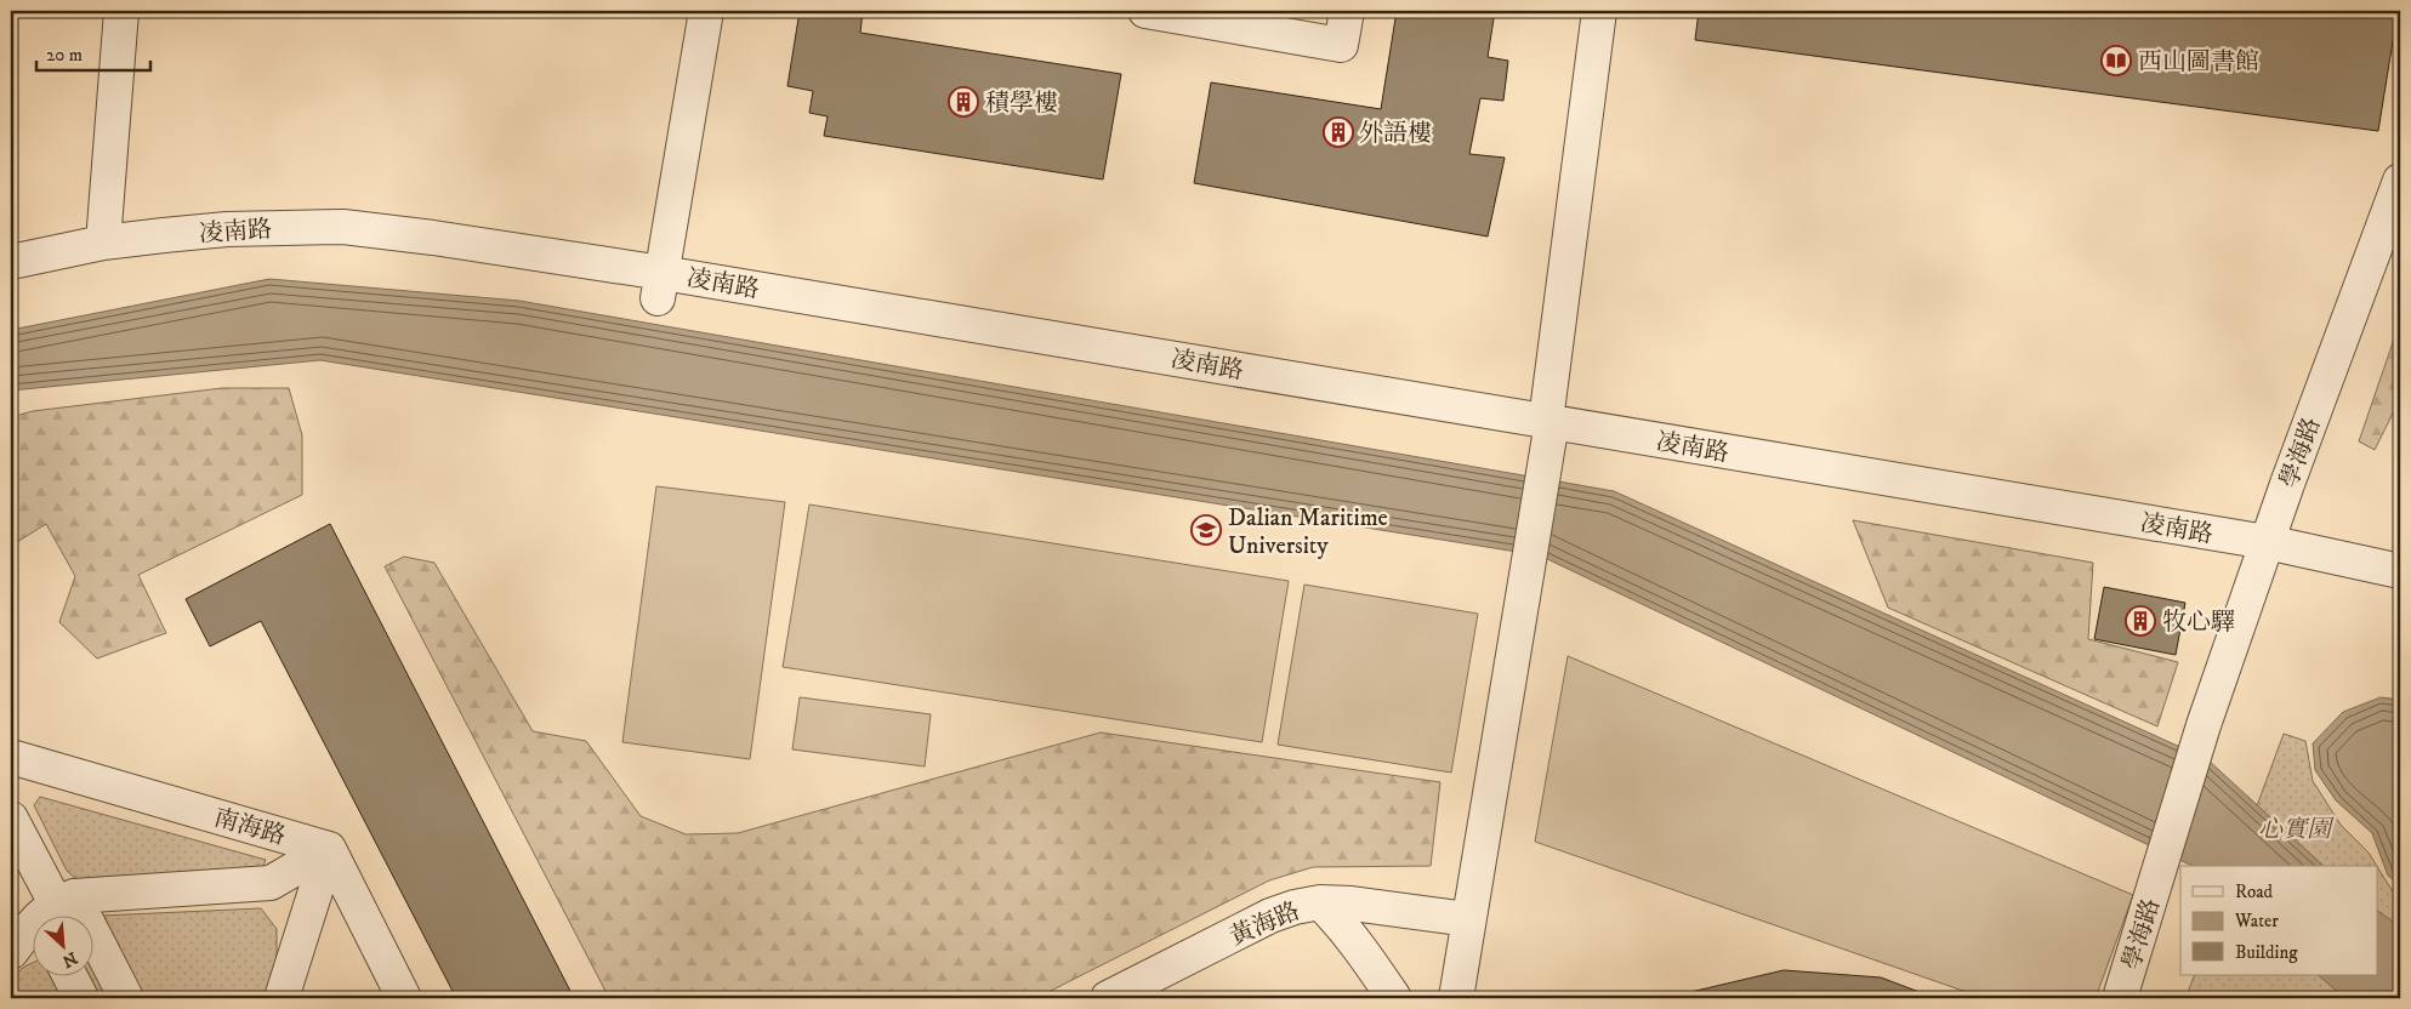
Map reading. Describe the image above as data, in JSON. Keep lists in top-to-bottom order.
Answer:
{
  "streets": {
    "street": [
      "凌南路",
      "學海路",
      "南海路",
      "黃海路"
    ]
  },
  "crossings": [
    ["凌南路", "學海路"]
  ],
  "parks": ["心實園"],
  "places": {
    "library": ["西山圖書館"],
    "building": ["積學樓", "外語樓", "牧心驛"],
    "school or university": ["Dalian Maritime University"]
  },
  "legend": ["Road", "Water", "Building"],
  "scale_bar": "20 m",
  "north": "bottom right"
}
